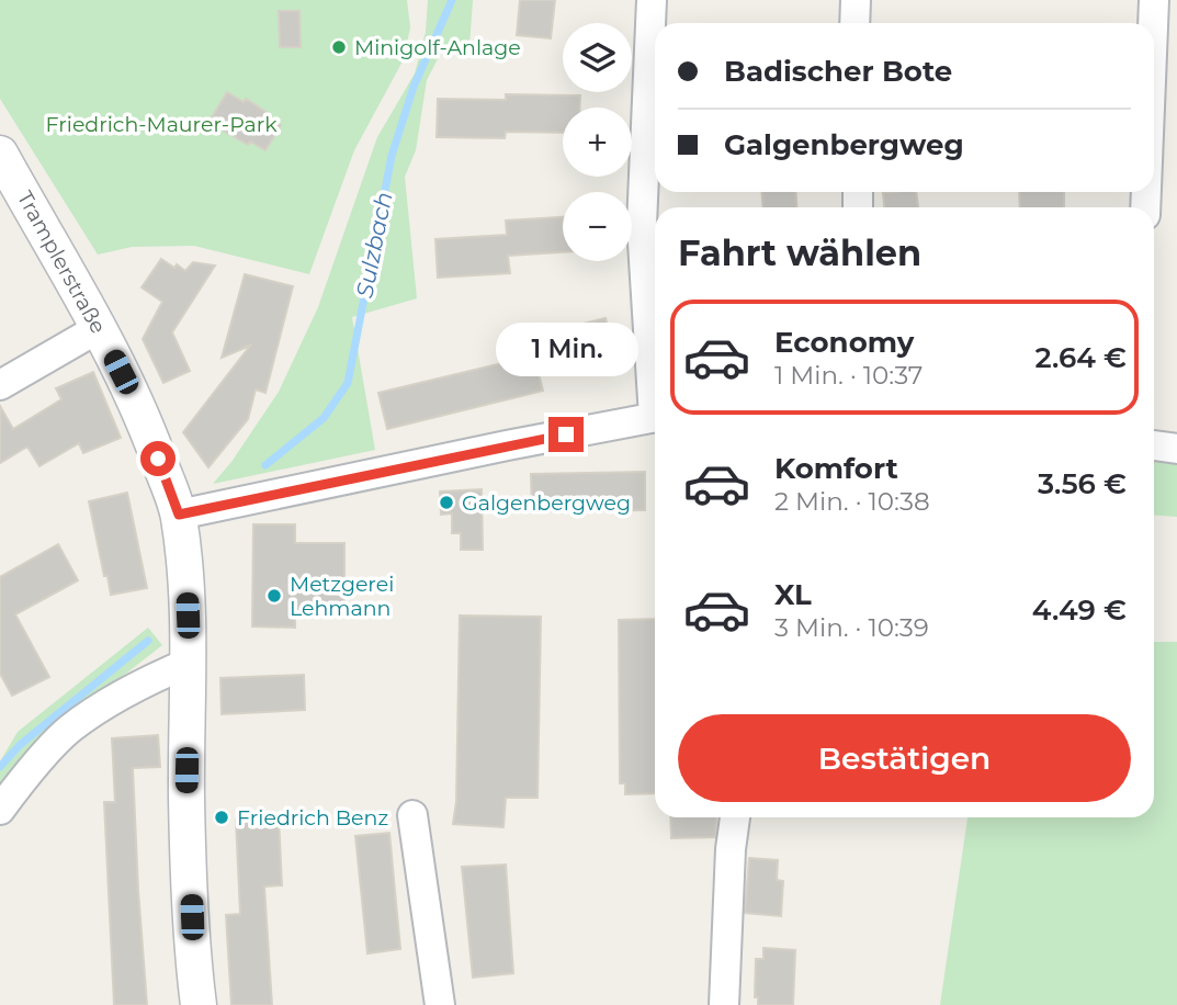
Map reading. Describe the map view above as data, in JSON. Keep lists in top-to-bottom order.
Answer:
{
  "streets": {
    "street": ["Tramplerstraße"]
  },
  "water": ["Sulzbach"],
  "parks": ["Friedrich-Maurer-Park"],
  "places": [
    "Minigolf-Anlage",
    "Galgenbergweg",
    "Metzgerei Lehmann",
    "Friedrich Benz"
  ],
  "page": {
    "map_buttons": ["+", "−"],
    "banner": ["Badischer Bote", "Galgenbergweg"],
    "heading": "Fahrt wählen",
    "list": [
      {
        "name": "Economy",
        "note": "1 Min. · 10:37",
        "value": "2.64 €"
      },
      {
        "name": "Komfort",
        "note": "2 Min. · 10:38",
        "value": "3.56 €"
      },
      {
        "name": "XL",
        "note": "3 Min. · 10:39",
        "value": "4.49 €"
      }
    ],
    "bubble": "1 Min.",
    "buttons": "Bestätigen"
  }
}
